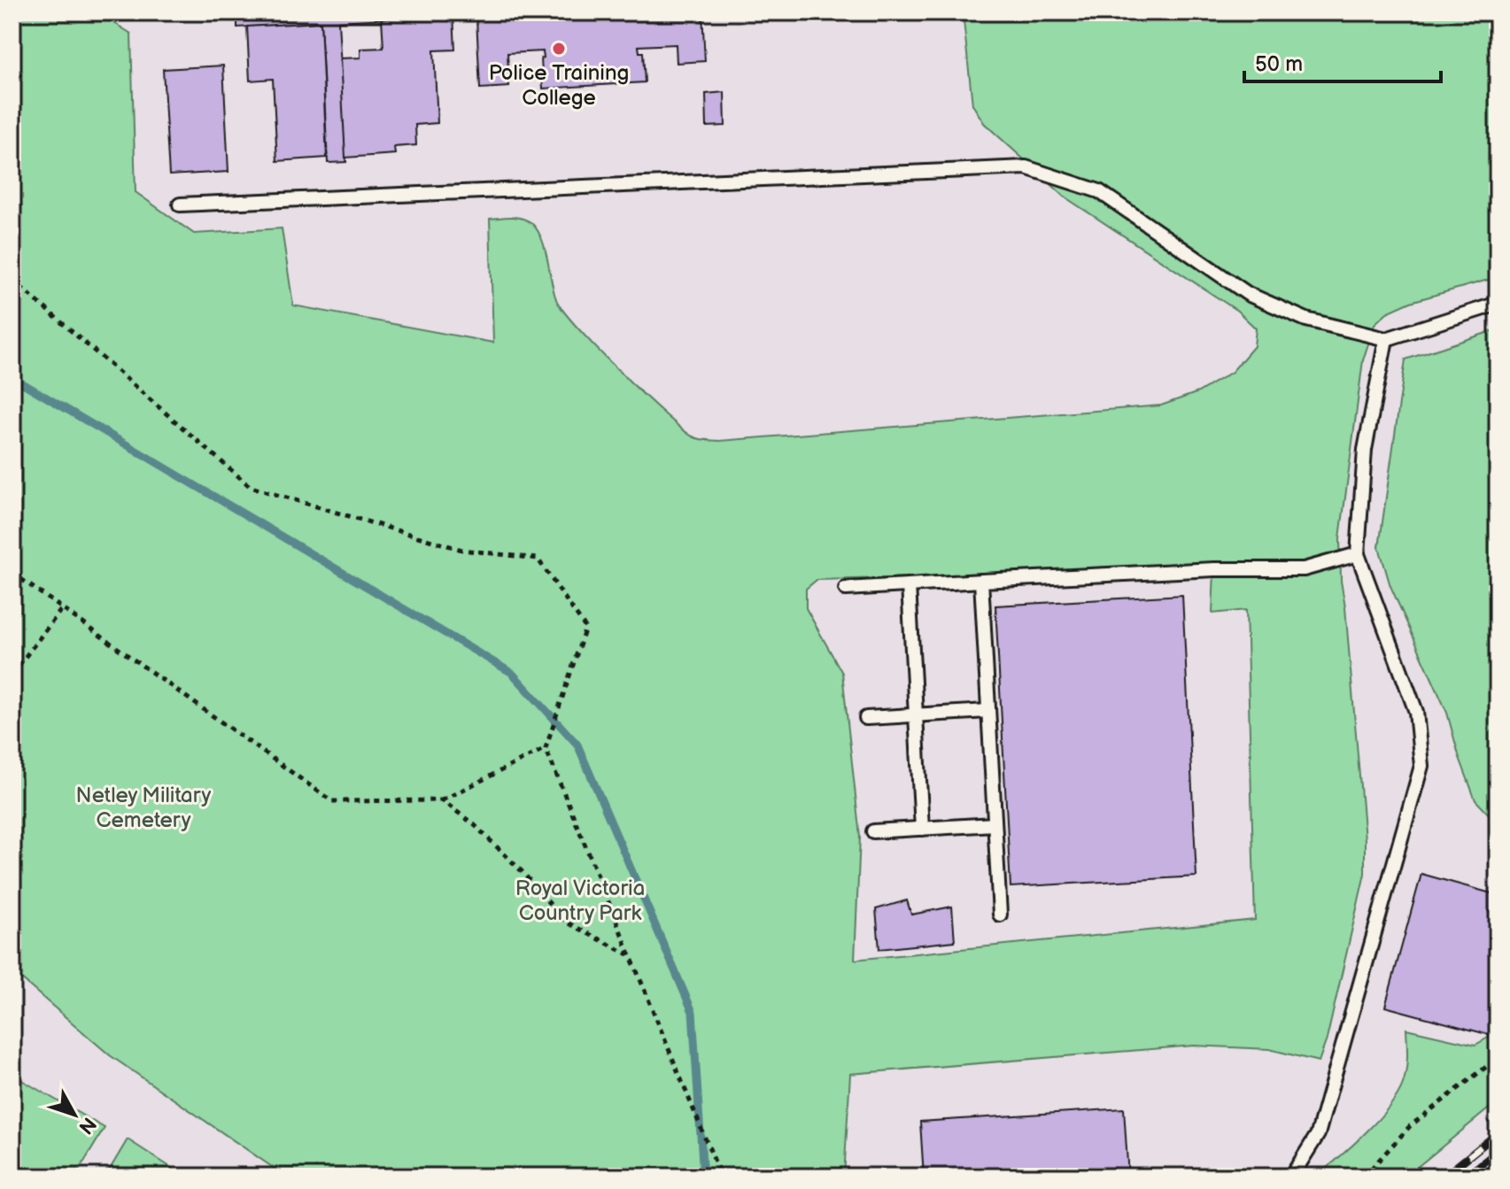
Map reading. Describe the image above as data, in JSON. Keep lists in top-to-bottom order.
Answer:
{
  "parks": ["Netley Military Cemetery", "Royal Victoria Country Park"],
  "places": ["Police Training College"],
  "scale_bar": "50 m",
  "north": "bottom right"
}
